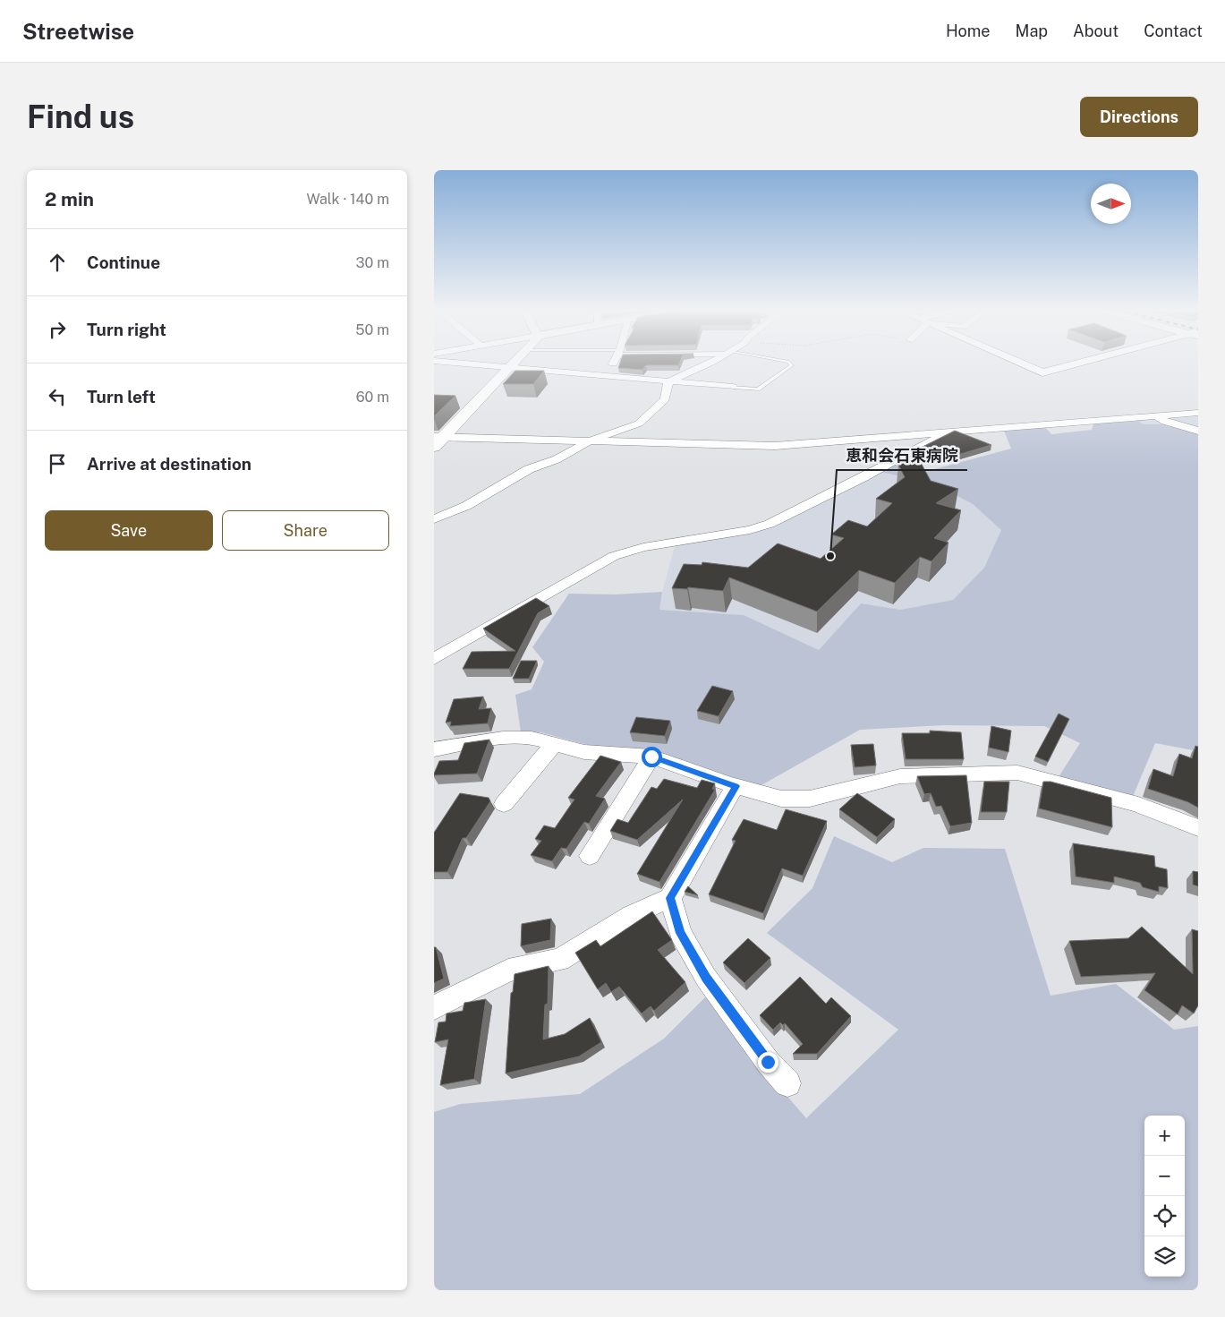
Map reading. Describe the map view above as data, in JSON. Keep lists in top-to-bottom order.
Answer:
{
  "places": ["恵和会石東病院"],
  "north": "right",
  "page": {
    "header": "Streetwise",
    "nav": [
      "Home",
      "Map",
      "About",
      "Contact"
    ],
    "buttons": [
      "Directions",
      ["Save", "Share"]
    ],
    "title": "Find us",
    "heading": ["2 min", "Walk · 140 m"],
    "list": [
      ["Continue", "30 m"],
      ["Turn right", "50 m"],
      ["Turn left", "60 m"],
      "Arrive at destination"
    ],
    "map_buttons": ["+", "−"]
  }
}
